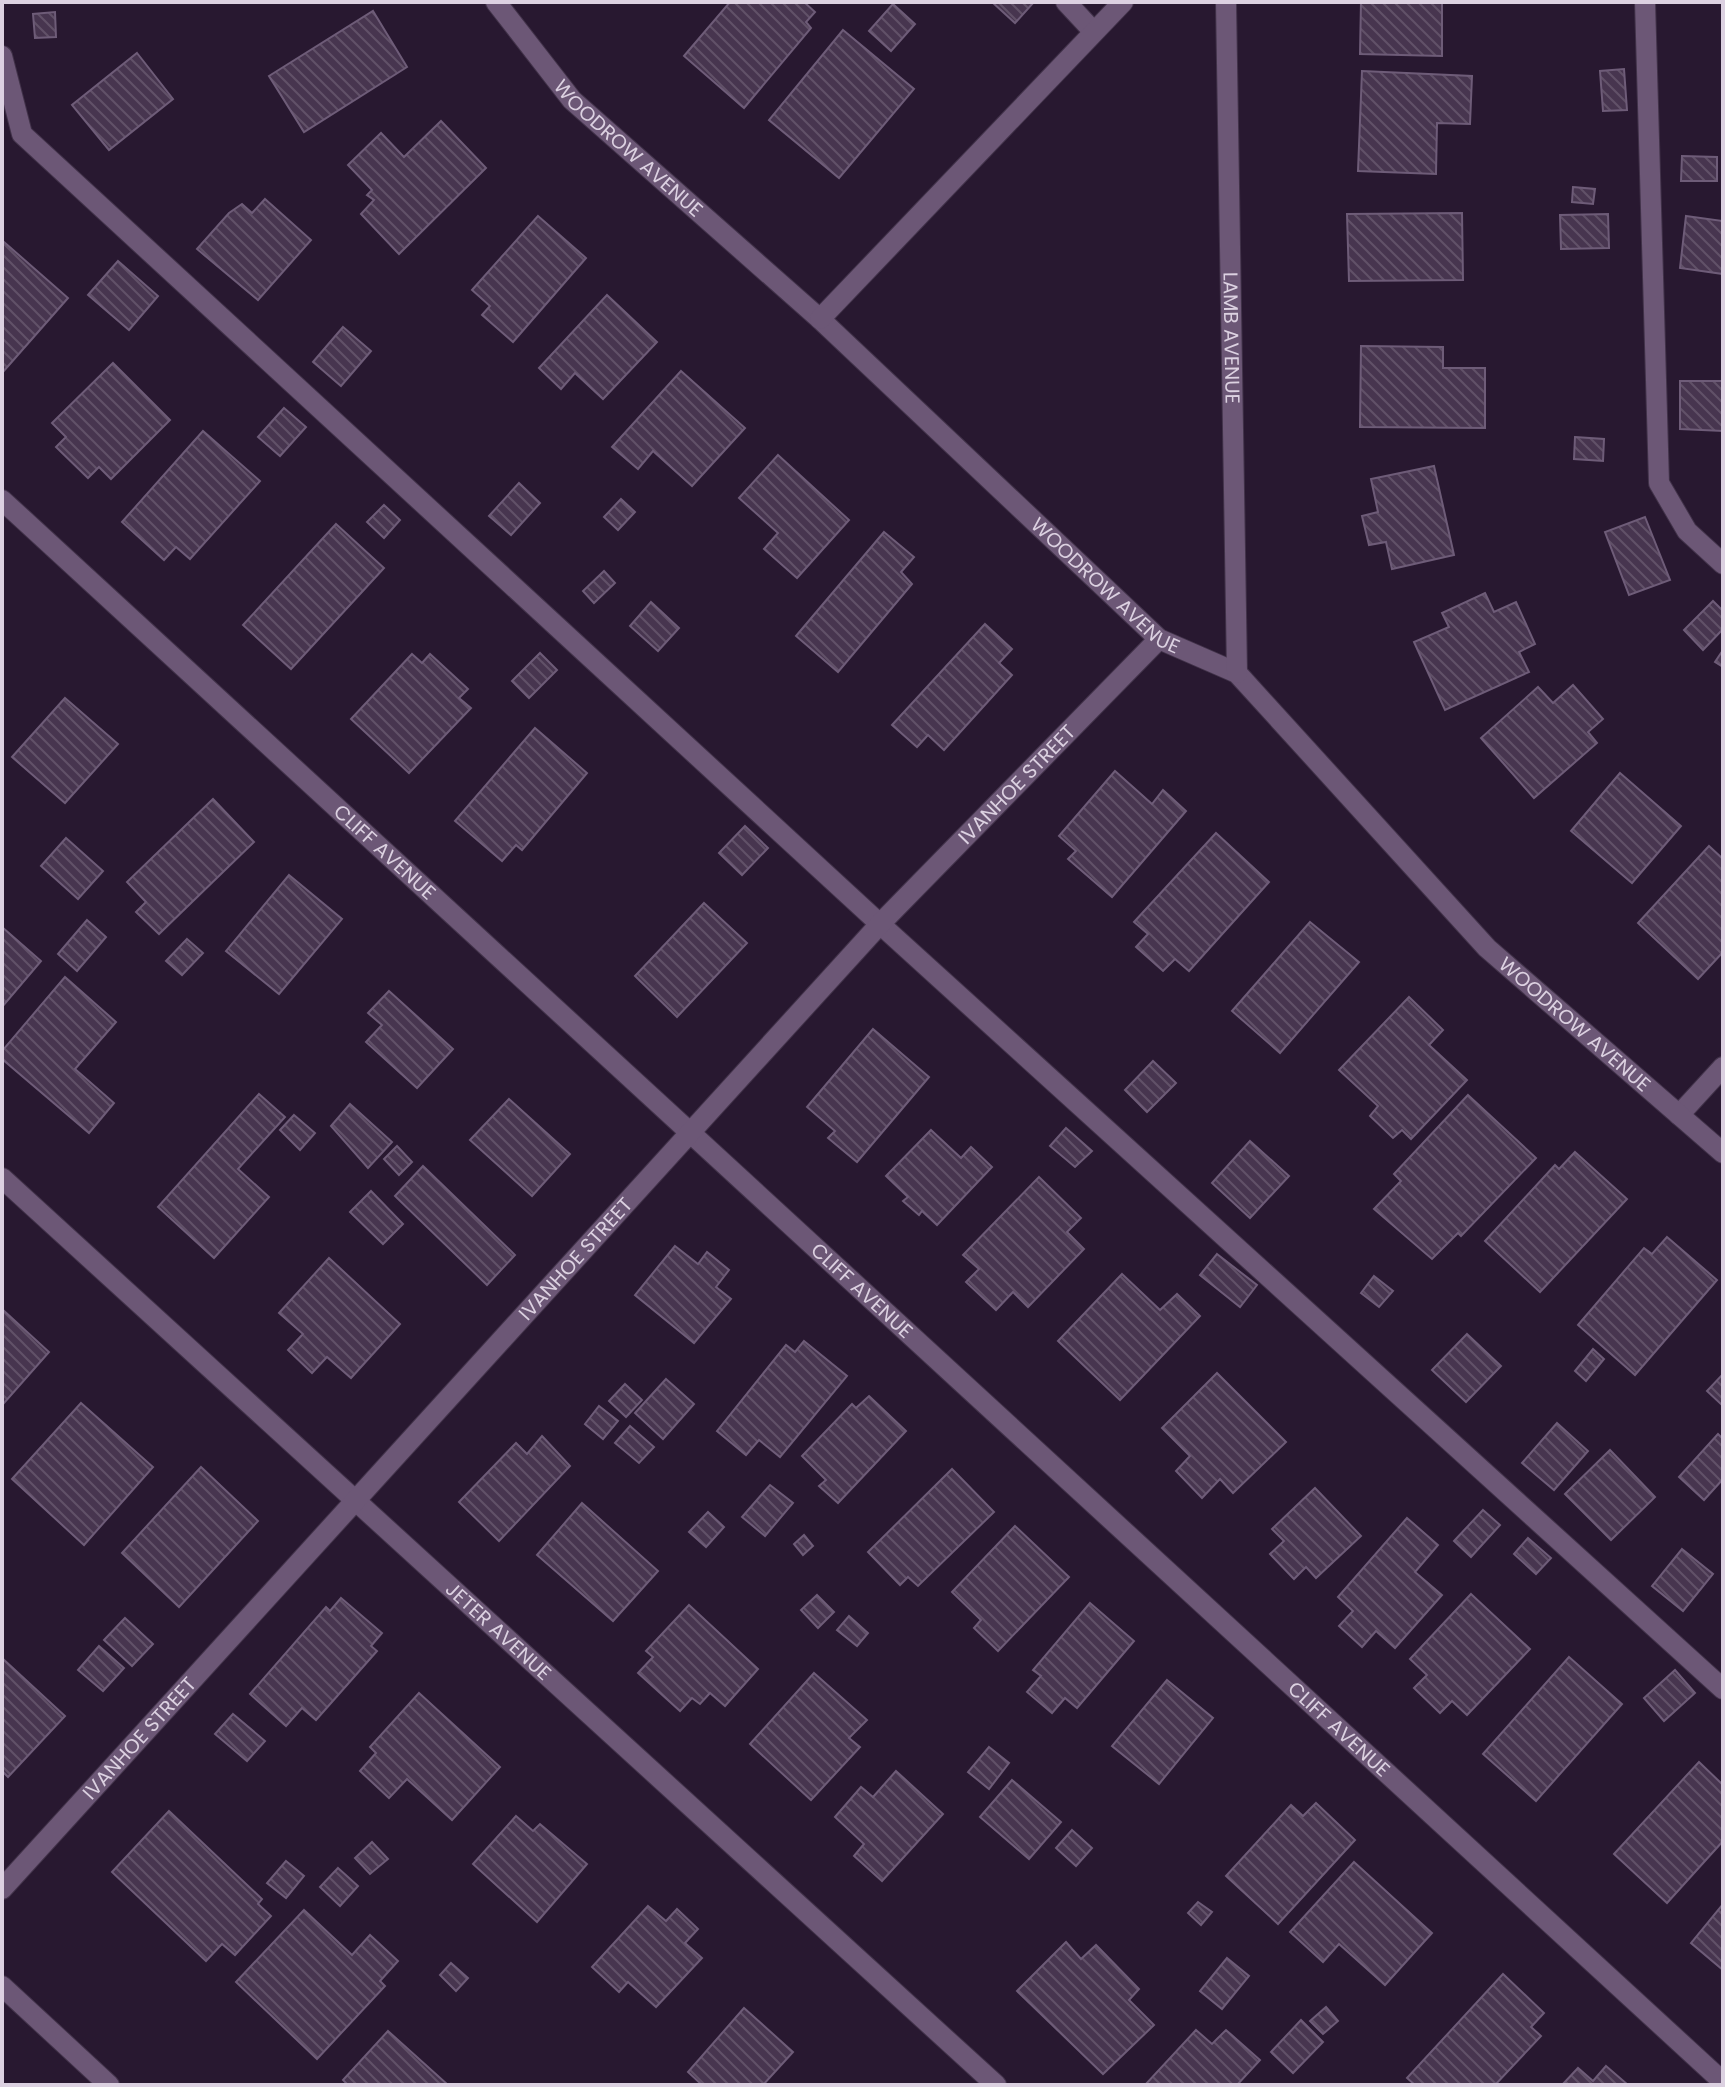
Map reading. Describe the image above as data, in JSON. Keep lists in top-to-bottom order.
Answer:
{
  "streets": {
    "street": [
      "WOODROW AVENUE",
      "LAMB AVENUE",
      "IVANHOE STREET",
      "CLIFF AVENUE",
      "JETER AVENUE"
    ]
  },
  "crossings": [
    ["WOODROW AVENUE", "LAMB AVENUE"],
    ["WOODROW AVENUE", "IVANHOE STREET"],
    ["IVANHOE STREET", "CLIFF AVENUE"],
    ["IVANHOE STREET", "JETER AVENUE"]
  ]
}
